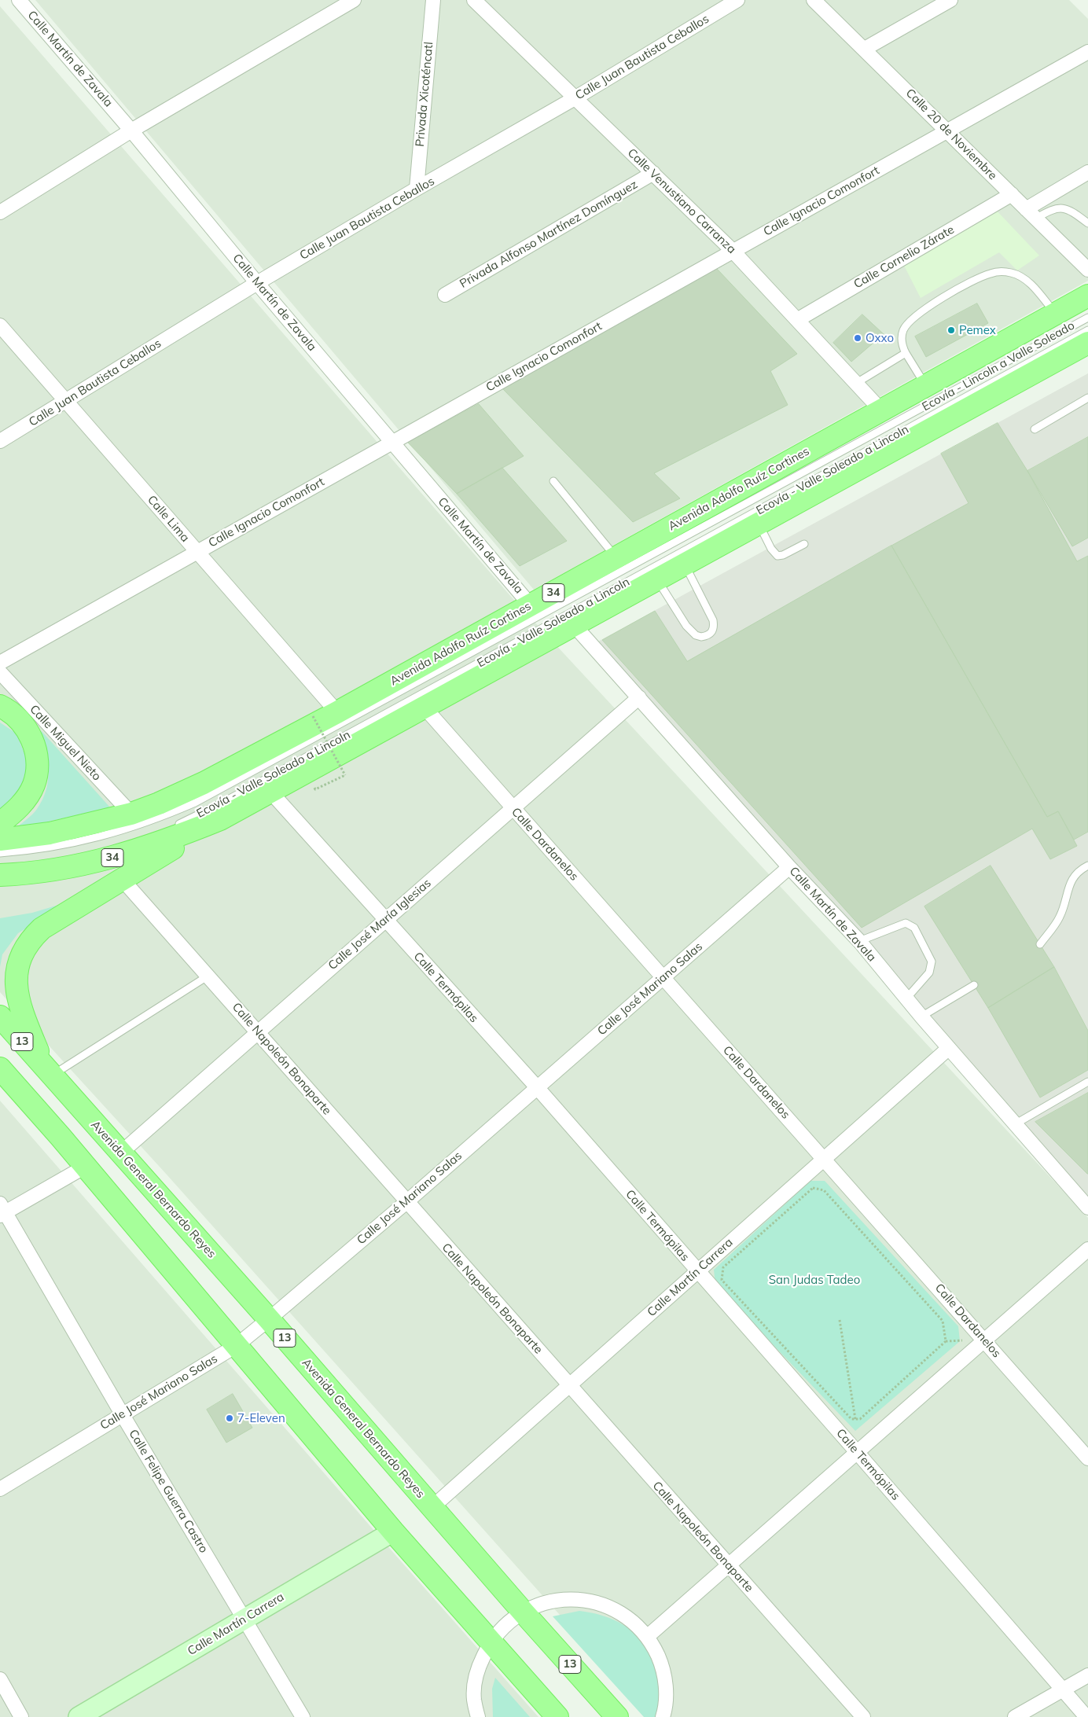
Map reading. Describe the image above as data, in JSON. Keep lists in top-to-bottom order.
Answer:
{
  "streets": {
    "main road": [
      "Avenida Adolfo Ruíz Cortines",
      "34",
      "13",
      "Avenida General Bernardo Reyes"
    ],
    "street": [
      "Calle Juan Bautista Ceballos",
      "Calle Martín de Zavala",
      "Privada Xicoténcatl",
      "Calle 20 de Noviembre",
      "Calle Venustiano Carranza",
      "Calle Ignacio Comonfort",
      "Privada Alfonso Martínez Domínguez",
      "Calle Cornelio Zárate",
      "Calle Lima",
      "Calle Miguel Nieto",
      "Calle Dardanelos",
      "Calle José María Iglesias",
      "Calle Termópilas",
      "Calle José Mariano Salas",
      "Calle Napoleón Bonaparte",
      "Calle Martín Carrera",
      "Calle Felipe Guerra Castro"
    ],
    "lane": ["Ecovía - Lincoln a Valle Soleado", "Ecovía - Valle Soleado a Lincoln"]
  },
  "crossings": [
    ["Calle Juan Bautista Ceballos", "Calle Martín de Zavala"],
    ["Calle Juan Bautista Ceballos", "Privada Xicoténcatl"],
    ["Calle Juan Bautista Ceballos", "Calle Venustiano Carranza"],
    ["Calle Juan Bautista Ceballos", "Calle Lima"],
    ["Calle Martín de Zavala", "Calle Ignacio Comonfort"],
    ["Calle Martín de Zavala", "Avenida Adolfo Ruíz Cortines"],
    ["Calle Martín de Zavala", "34"],
    ["Calle Martín de Zavala", "Calle José María Iglesias"],
    ["Calle Martín de Zavala", "Calle José Mariano Salas"],
    ["Calle Martín de Zavala", "Calle Martín Carrera"],
    ["Calle 20 de Noviembre", "Calle Ignacio Comonfort"],
    ["Calle 20 de Noviembre", "Calle Cornelio Zárate"],
    ["Calle Venustiano Carranza", "Calle Ignacio Comonfort"],
    ["Calle Venustiano Carranza", "Privada Alfonso Martínez Domínguez"],
    ["Calle Venustiano Carranza", "Calle Cornelio Zárate"],
    ["Calle Venustiano Carranza", "Avenida Adolfo Ruíz Cortines"],
    ["Calle Ignacio Comonfort", "Calle Lima"],
    ["Ecovía - Valle Soleado a Lincoln", "34"],
    ["Avenida Adolfo Ruíz Cortines", "Calle Lima"],
    ["Avenida Adolfo Ruíz Cortines", "Calle Miguel Nieto"],
    ["34", "Calle Dardanelos"],
    ["34", "Calle Termópilas"],
    ["Calle Dardanelos", "Calle José María Iglesias"],
    ["Calle Dardanelos", "Calle José Mariano Salas"],
    ["Calle Dardanelos", "Calle Martín Carrera"],
    ["Calle José María Iglesias", "Calle Termópilas"],
    ["Calle José María Iglesias", "Calle Napoleón Bonaparte"],
    ["Calle José María Iglesias", "Avenida General Bernardo Reyes"],
    ["Calle Termópilas", "Calle José Mariano Salas"],
    ["Calle Termópilas", "Calle Martín Carrera"],
    ["Calle José Mariano Salas", "Calle Napoleón Bonaparte"],
    ["Calle José Mariano Salas", "Avenida General Bernardo Reyes"],
    ["Calle José Mariano Salas", "Calle Felipe Guerra Castro"],
    ["Calle Napoleón Bonaparte", "Calle Martín Carrera"],
    ["Avenida General Bernardo Reyes", "Calle Martín Carrera"],
    ["Calle Martín Carrera", "Calle Felipe Guerra Castro"]
  ],
  "parks": ["San Judas Tadeo"],
  "places": ["Pemex", "Oxxo", "7-Eleven"]
}
